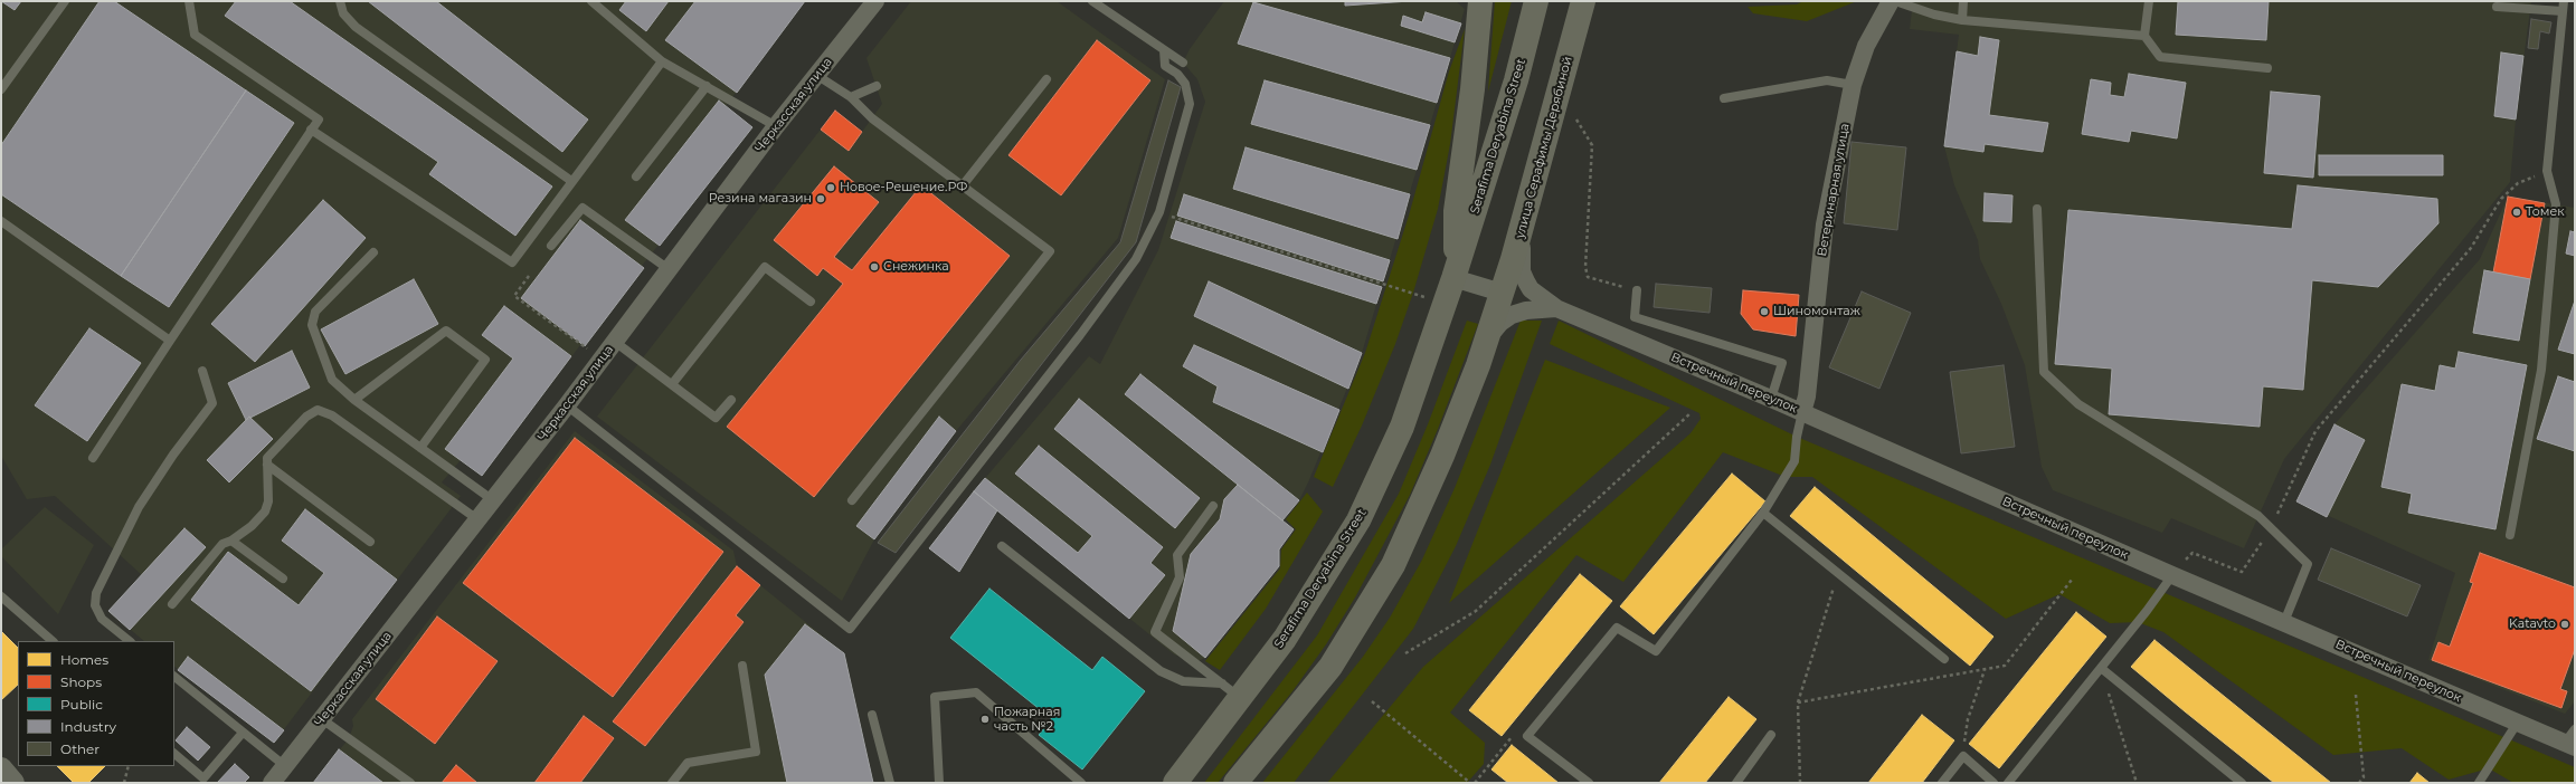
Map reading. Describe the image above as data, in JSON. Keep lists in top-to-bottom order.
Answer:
{
  "streets": {
    "main road": ["Serafima Deryabina Street", "улица Серафимы Дерябиной"],
    "street": ["Черкасская улица", "Ветеринарная улица", "Встречный переулок"]
  },
  "crossings": [
    ["улица Серафимы Дерябиной", "Встречный переулок"],
    ["Ветеринарная улица", "Встречный переулок"]
  ],
  "places": [
    "Новое-Решение.РФ",
    "Резина магазин",
    "Томек",
    "Снежинка",
    "Шиномонтаж",
    "Katavto",
    "Пожарная часть №2"
  ],
  "legend": [
    "Homes",
    "Shops",
    "Public",
    "Industry",
    "Other"
  ]
}
